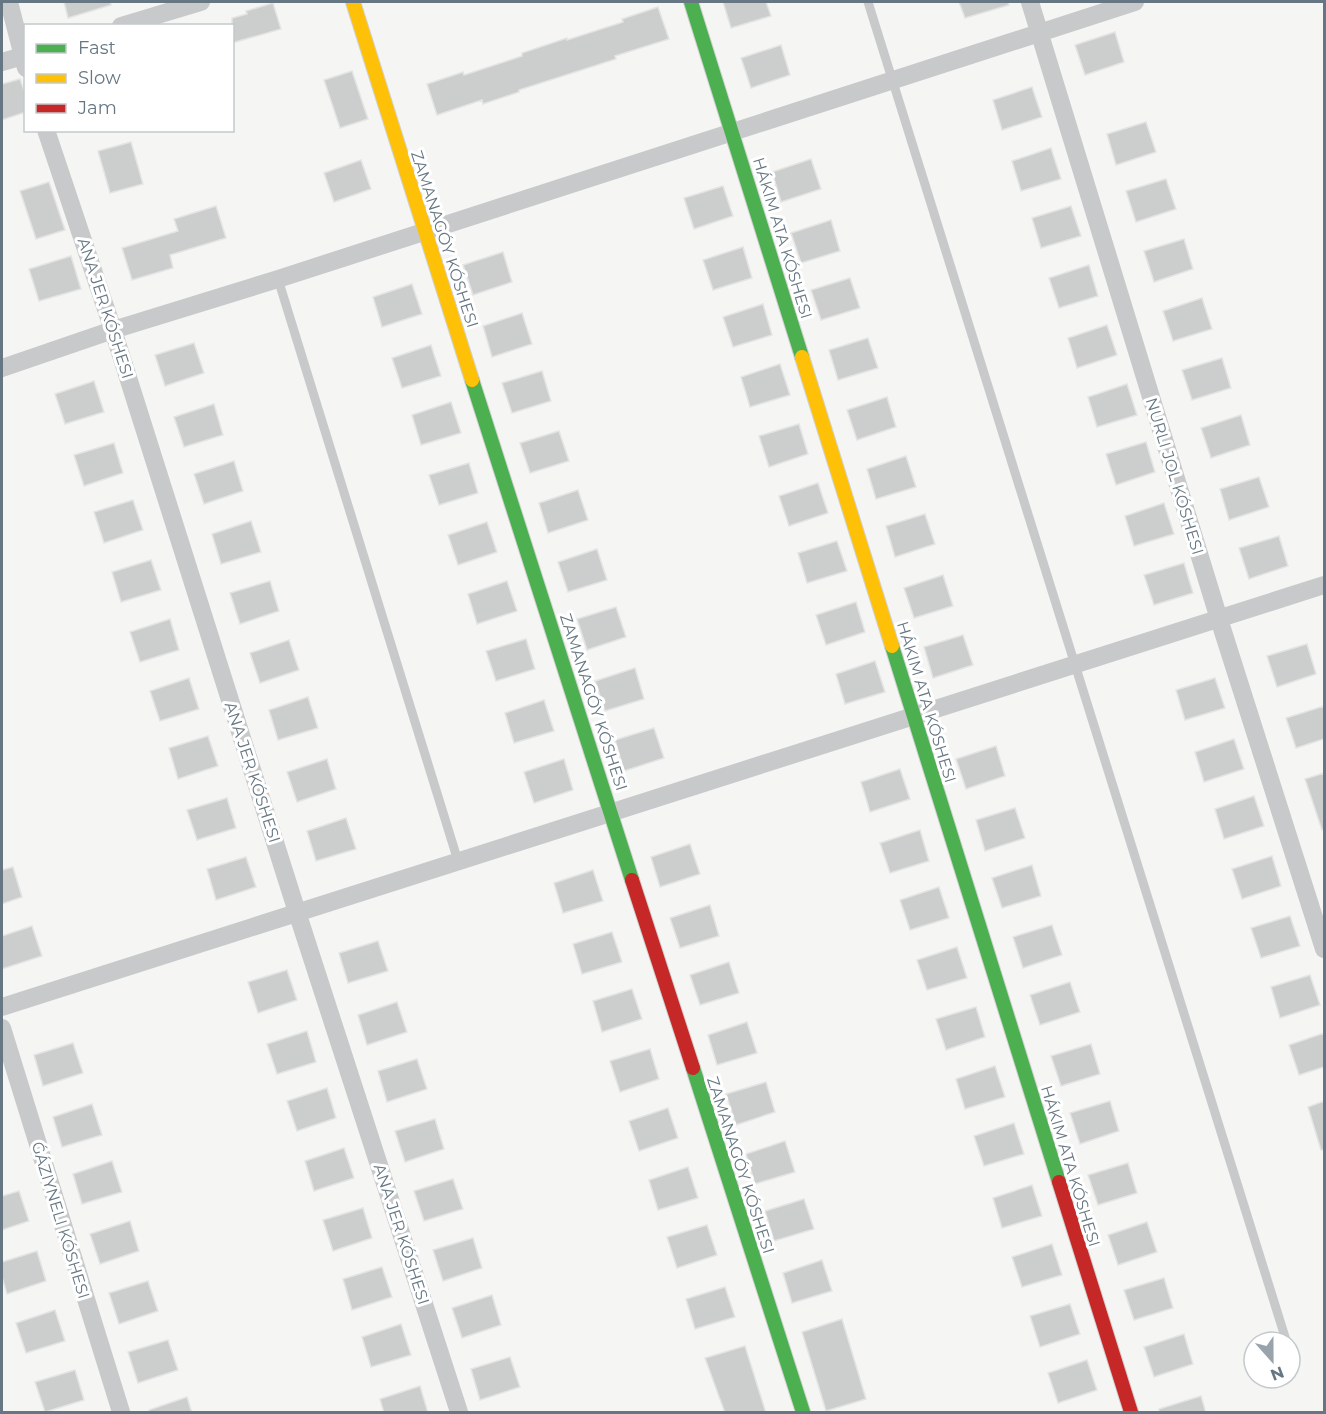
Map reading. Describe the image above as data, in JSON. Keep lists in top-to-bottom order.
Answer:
{
  "streets": {
    "street": [
      "HÁKIM ATA KÓSHESI",
      "ZAMANAGÓY KÓSHESI",
      "ANA JER KÓSHESI",
      "ǴÁZIYNELI KÓSHESI"
    ]
  },
  "legend": ["Fast", "Slow", "Jam"],
  "north": "bottom"
}
